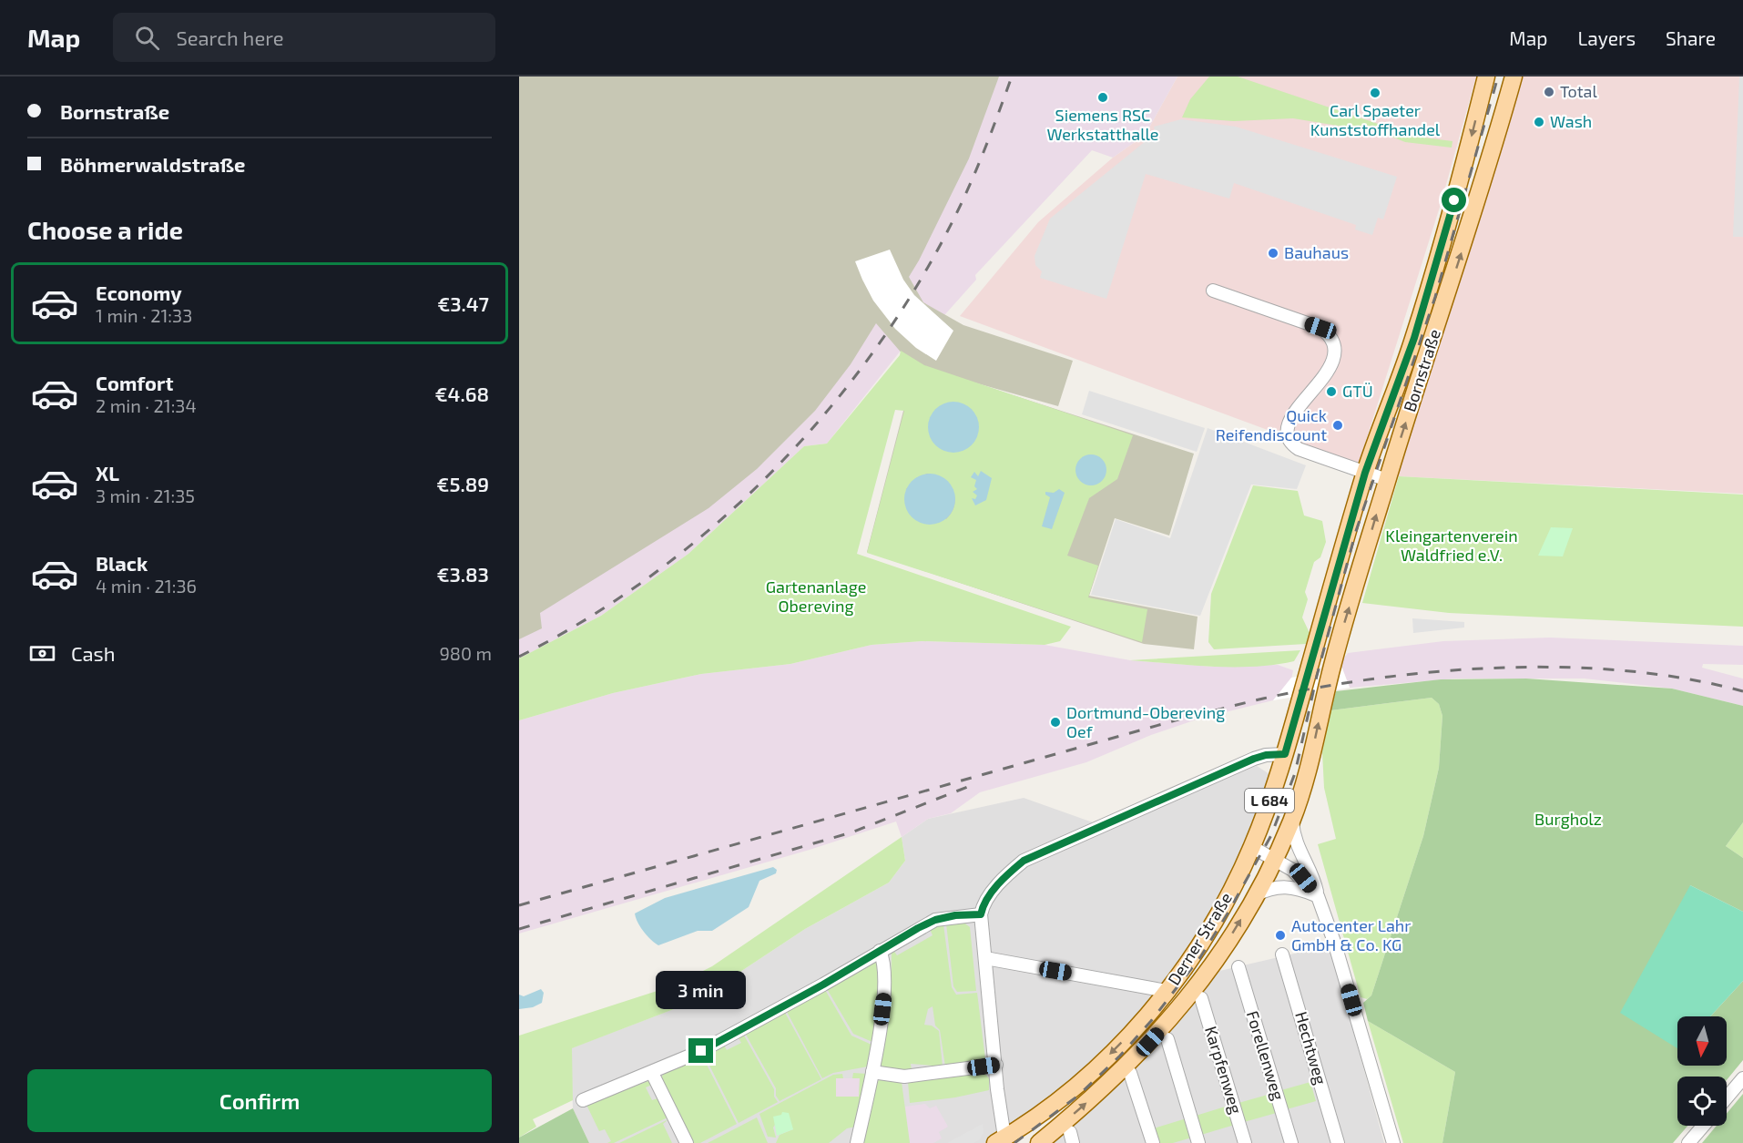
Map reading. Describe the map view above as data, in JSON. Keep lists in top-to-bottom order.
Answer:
{
  "streets": {
    "main road": ["Bornstraße", "L 684", "Derner Straße"],
    "street": ["Hechtweg", "Forellenweg", "Karpfenweg"]
  },
  "crossings": [
    ["Bornstraße", "Derner Straße"]
  ],
  "parks": ["Kleingartenverein Waldfried e.V.", "Gartenanlage Obereving", "Burgholz"],
  "places": [
    "Total",
    "Carl Spaeter Kunststoffhandel",
    "Siemens RSC Werkstatthalle",
    "Wash",
    "Bauhaus",
    "GTÜ",
    "Quick Reifendiscount",
    "Dortmund-Obereving Oef",
    "Autocenter Lahr GmbH & Co. KG"
  ],
  "north": "bottom",
  "page": {
    "header": "Map",
    "search": "Search here",
    "nav": ["Map", "Layers", "Share"],
    "banner": ["Bornstraße", "Böhmerwaldstraße"],
    "heading": "Choose a ride",
    "list": [
      {
        "name": "Economy",
        "note": "1 min · 21:33",
        "value": "€3.47"
      },
      {
        "name": "Comfort",
        "note": "2 min · 21:34",
        "value": "€4.68"
      },
      {
        "name": "XL",
        "note": "3 min · 21:35",
        "value": "€5.89"
      },
      {
        "name": "Black",
        "note": "4 min · 21:36",
        "value": "€3.83"
      }
    ],
    "pay": ["Cash", "980 m"],
    "bubble": "3 min",
    "buttons": "Confirm"
  }
}
